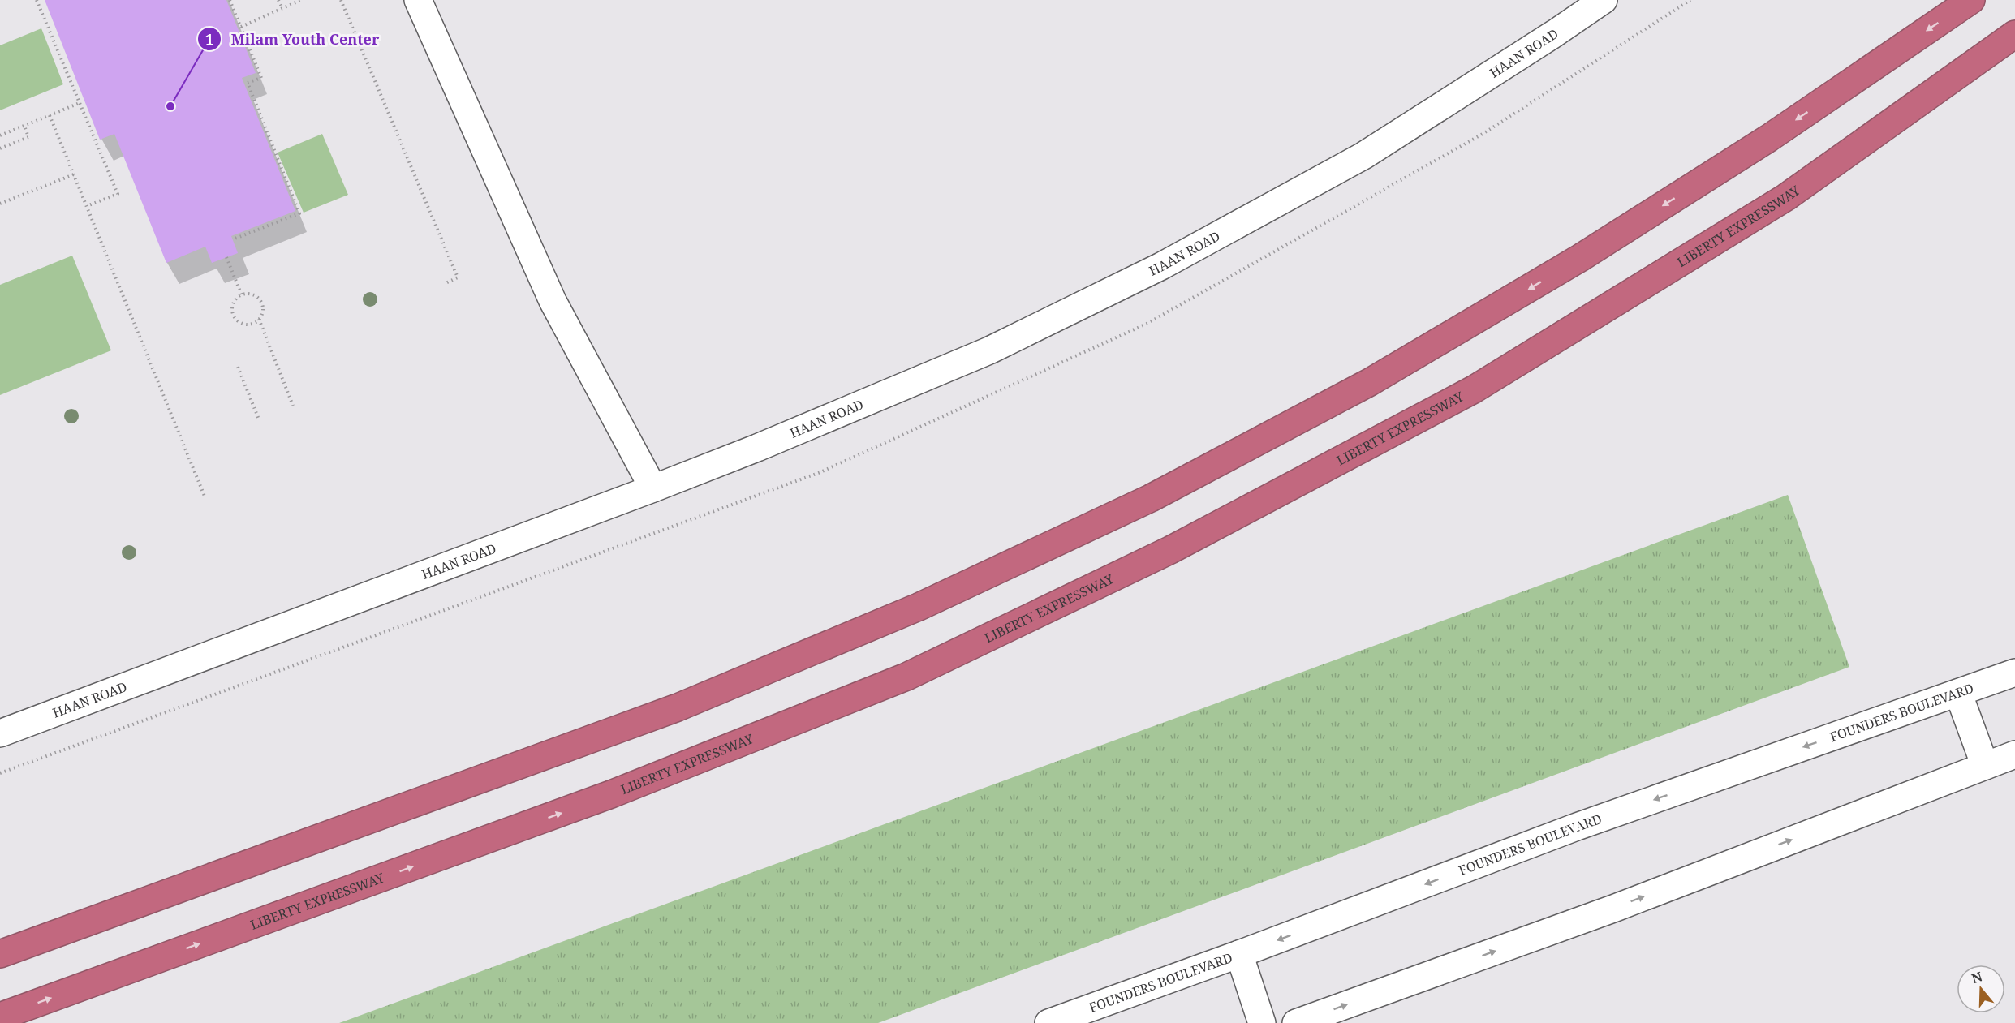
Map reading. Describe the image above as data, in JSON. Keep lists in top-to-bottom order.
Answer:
{
  "streets": {
    "highway": ["LIBERTY EXPRESSWAY"],
    "street": ["HAAN ROAD", "FOUNDERS BOULEVARD"]
  },
  "places": ["Milam Youth Center"],
  "north": "top"
}
